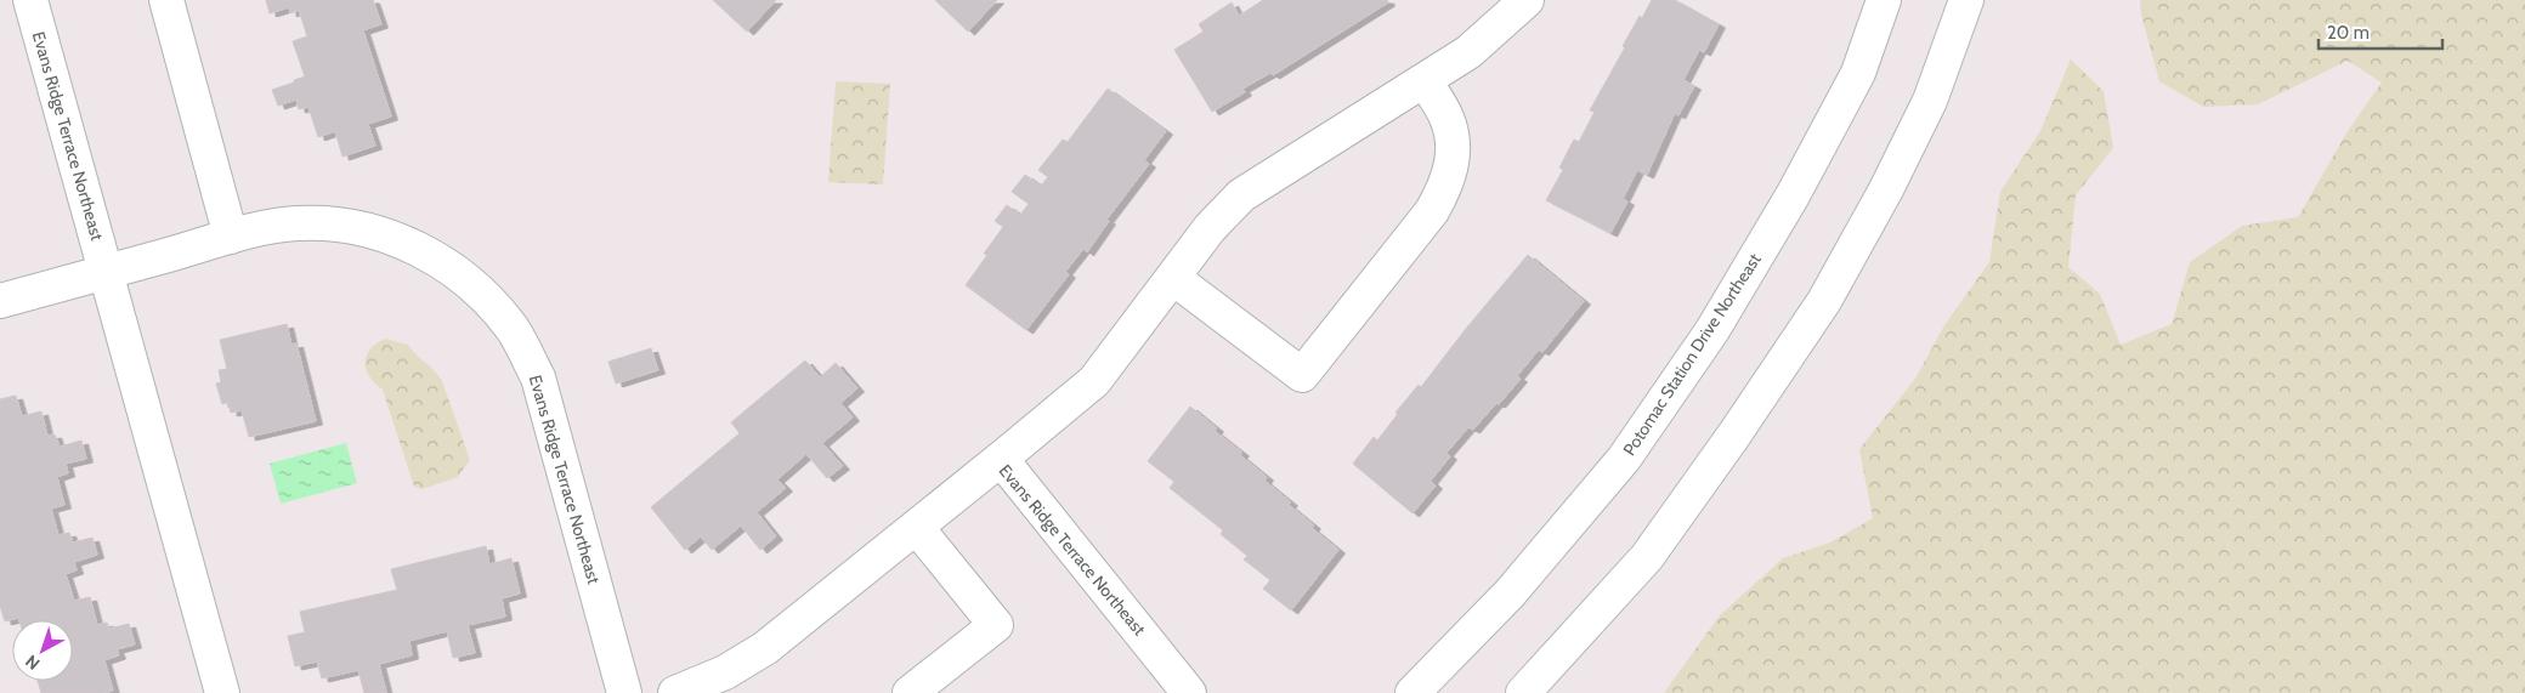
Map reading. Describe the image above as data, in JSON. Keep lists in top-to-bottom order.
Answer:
{
  "streets": {
    "street": ["Evans Ridge Terrace Northeast", "Potomac Station Drive Northeast"]
  },
  "scale_bar": "20 m",
  "north": "bottom left"
}
